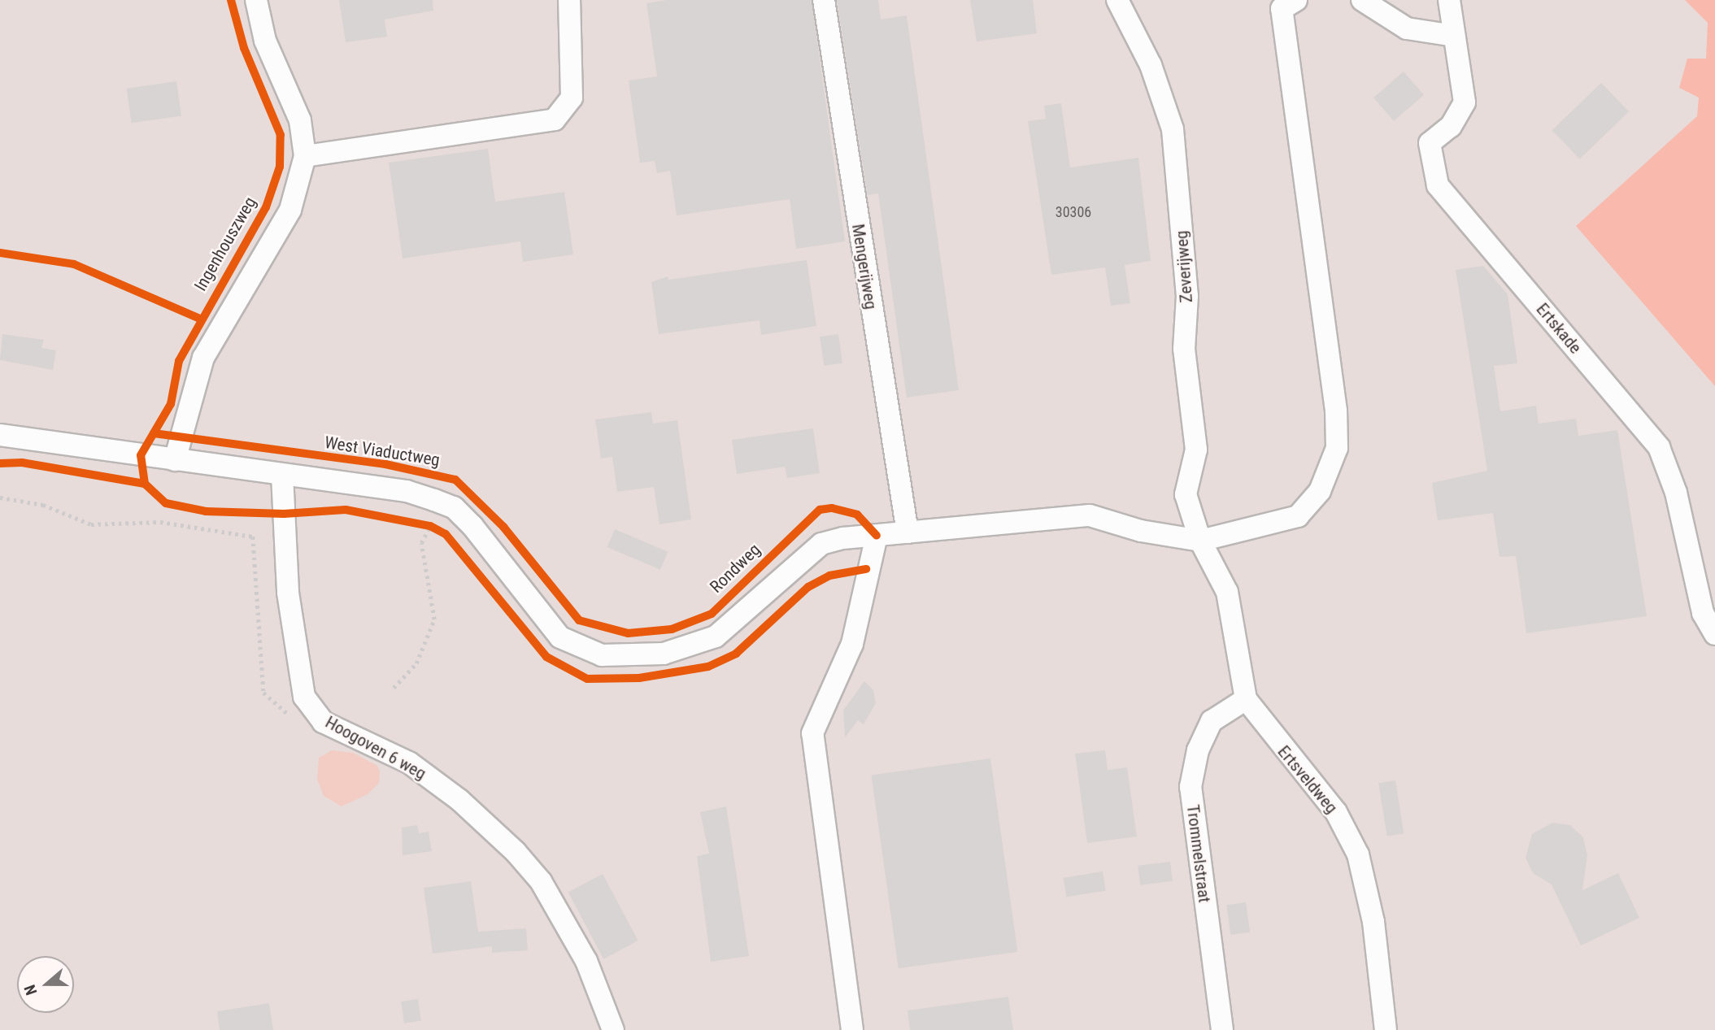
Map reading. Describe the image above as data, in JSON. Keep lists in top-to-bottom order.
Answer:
{
  "streets": {
    "street": [
      "Mengerijweg",
      "Zeverijweg",
      "Ertskade",
      "West Viaductweg",
      "Hoogoven 6 weg",
      "Ertsveldweg",
      "Trommelstraat"
    ],
    "cycle path": ["Ingenhouszweg", "Rondweg"]
  },
  "crossings": [
    ["Zeverijweg", "Ertsveldweg"],
    ["West Viaductweg", "Hoogoven 6 weg"],
    ["Ertsveldweg", "Trommelstraat"]
  ],
  "house_numbers": ["30306"],
  "north": "left"
}
